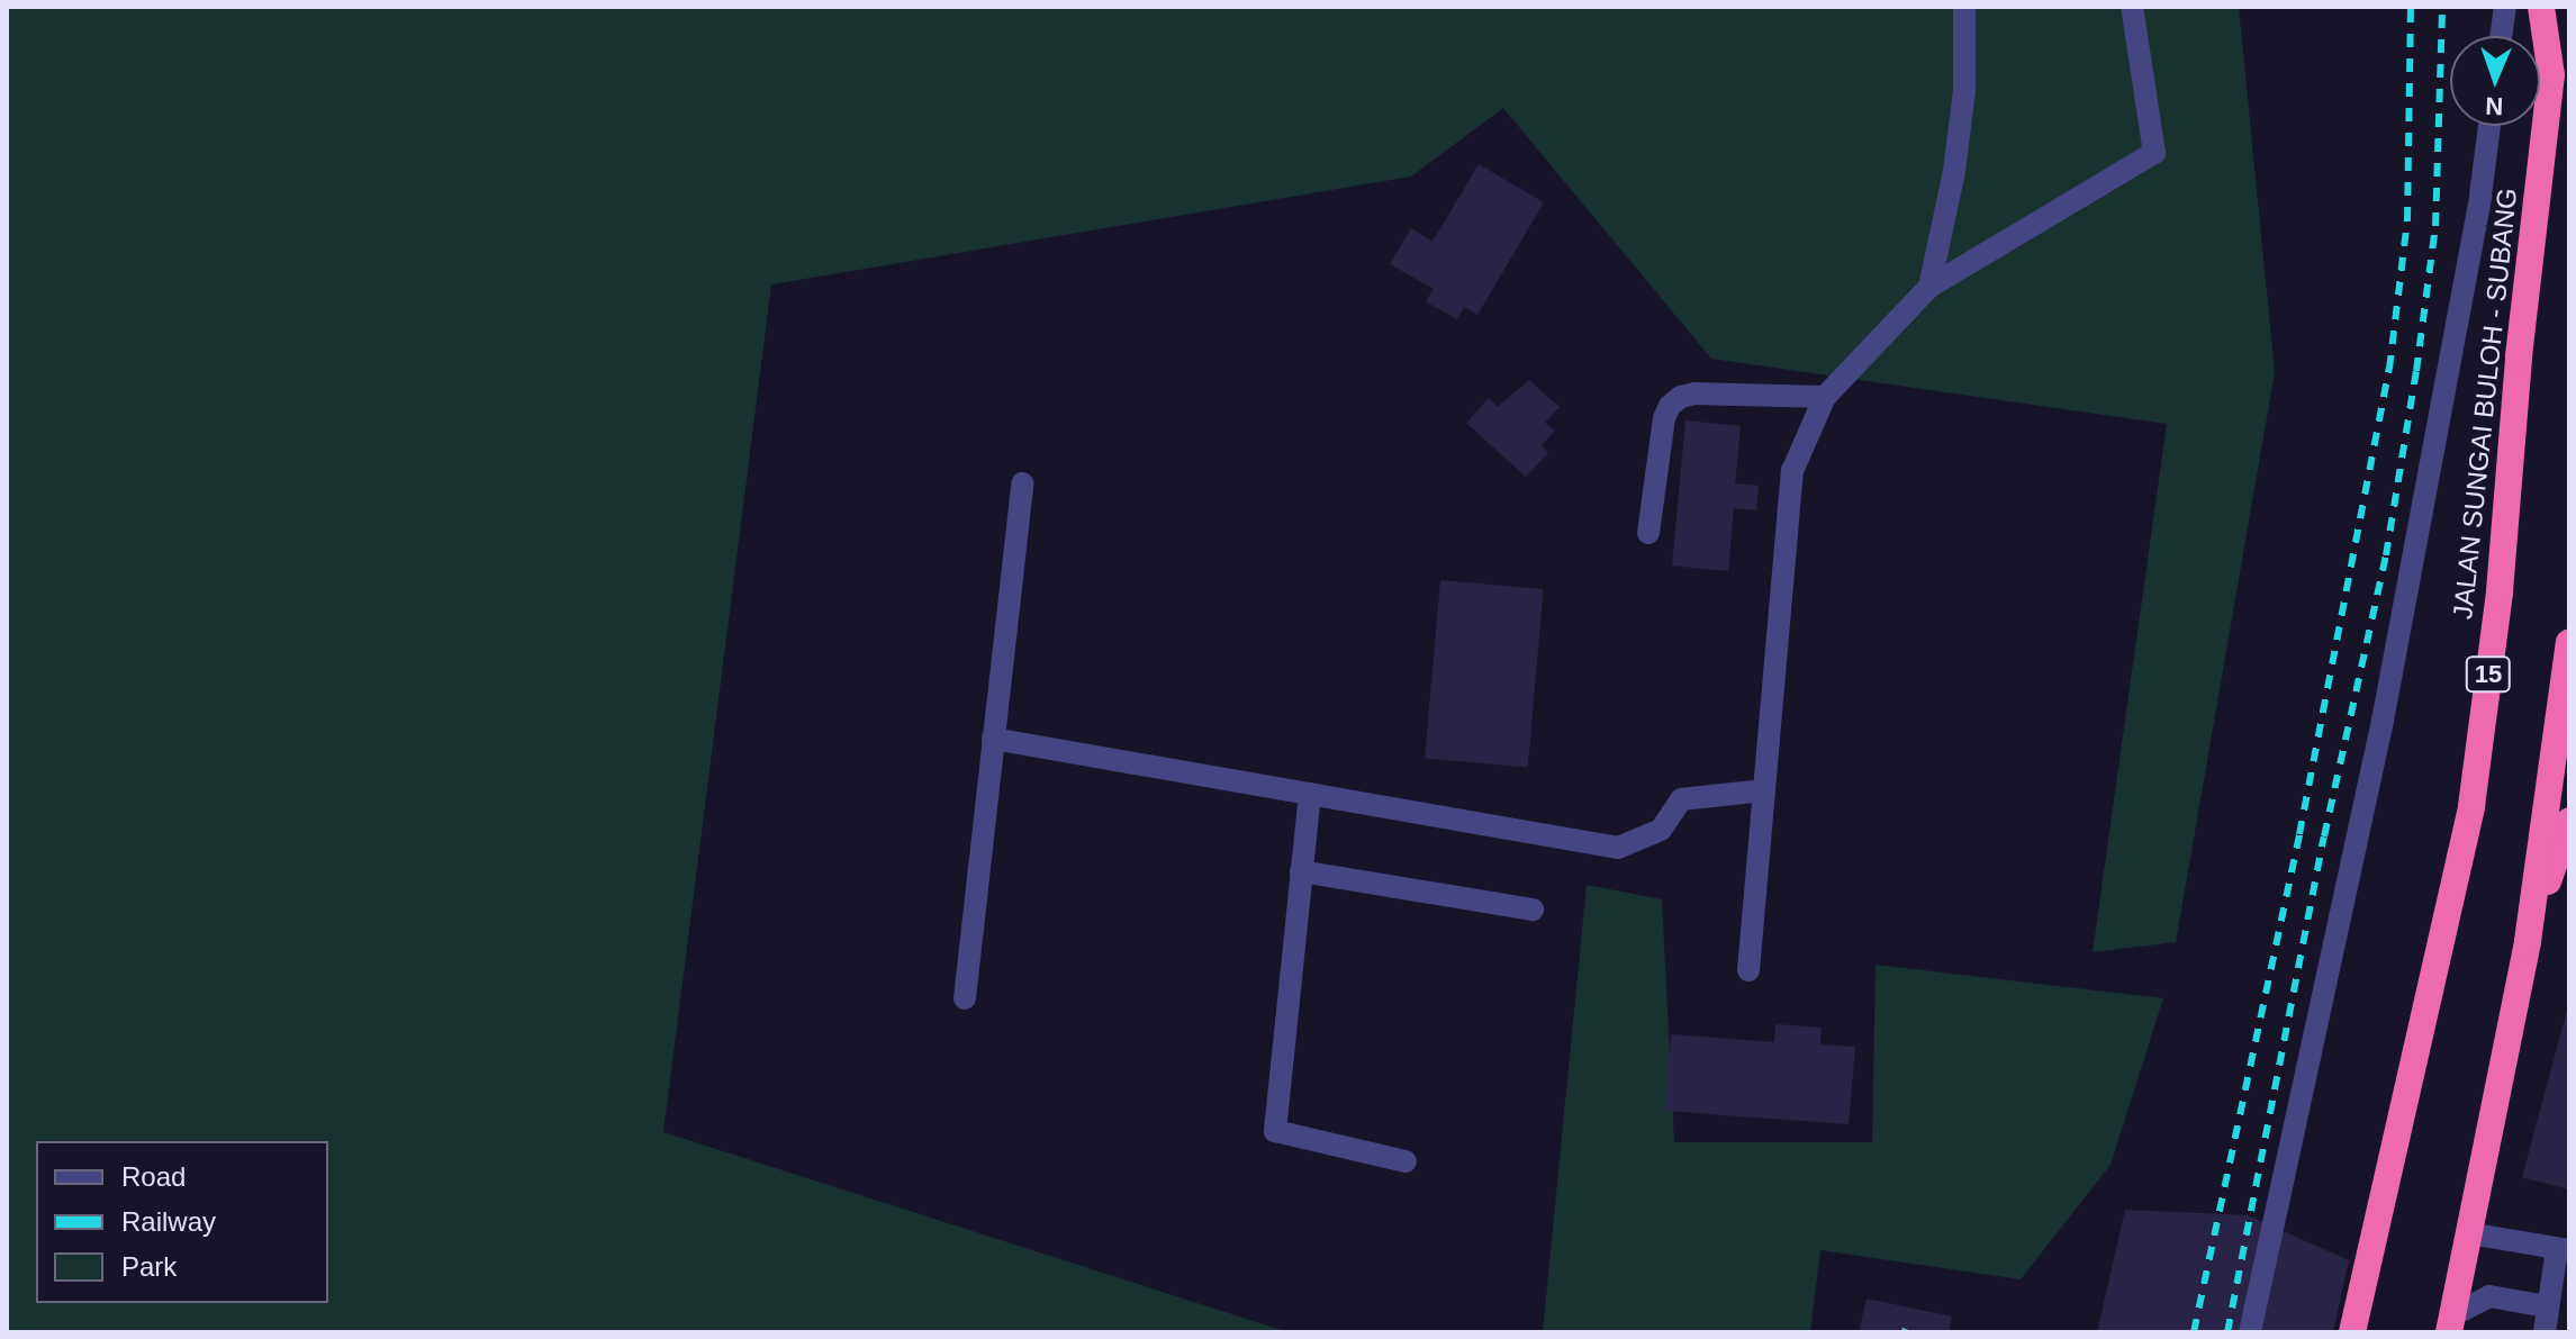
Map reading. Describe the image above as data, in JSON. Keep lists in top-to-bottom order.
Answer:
{
  "streets": {
    "highway": ["JALAN SUNGAI BULOH - SUBANG", "15"]
  },
  "legend": ["Road", "Railway", "Park"],
  "north": "bottom"
}
